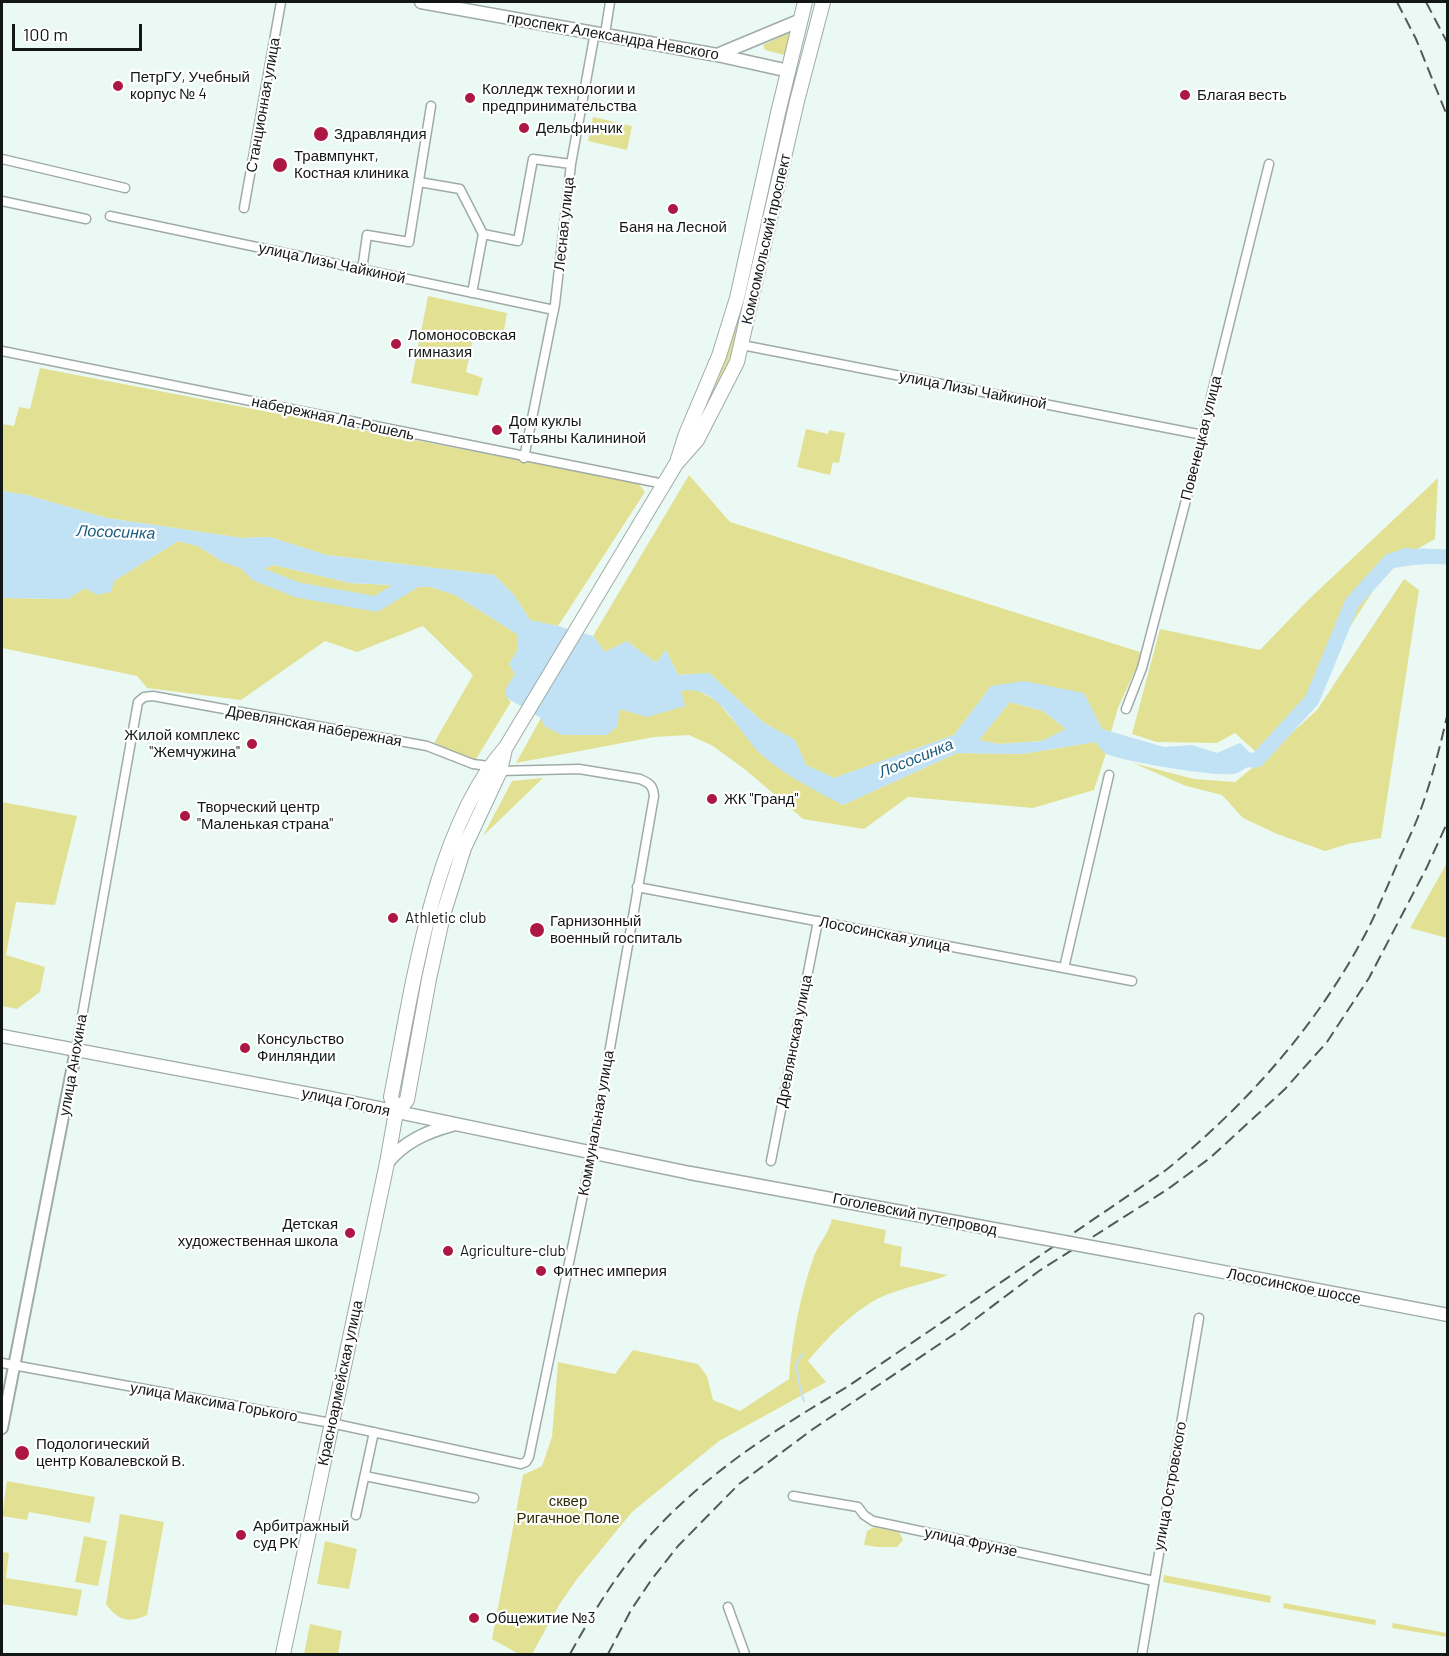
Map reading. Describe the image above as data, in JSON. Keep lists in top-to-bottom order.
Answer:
{
  "streets": {
    "main road": [
      "проспект Александра Невского",
      "Комсомольский проспект",
      "улица Гоголя",
      "Гоголевский путепровод",
      "Лососинское шоссе",
      "Красноармейская улица"
    ],
    "street": [
      "Станционная улица",
      "Лесная улица",
      "улица Лизы Чайкиной",
      "набережная Ла-Рошель",
      "Повенецкая улица",
      "Древлянская набережная",
      "Лососинская улица",
      "Древлянская улица",
      "улица Анохина",
      "Коммунальная улица",
      "улица Максима Горького",
      "улица Островского",
      "улица Фрунзе"
    ]
  },
  "crossings": [
    ["проспект Александра Невского", "Лесная улица"],
    ["проспект Александра Невского", "Комсомольский проспект"],
    ["Лесная улица", "улица Лизы Чайкиной"],
    ["Лесная улица", "набережная Ла-Рошель"],
    ["Комсомольский проспект", "улица Лизы Чайкиной"],
    ["Комсомольский проспект", "набережная Ла-Рошель"],
    ["Комсомольский проспект", "Красноармейская улица"],
    ["улица Лизы Чайкиной", "Повенецкая улица"],
    ["Древлянская набережная", "улица Анохина"],
    ["Древлянская набережная", "Коммунальная улица"],
    ["Древлянская набережная", "Красноармейская улица"],
    ["Лососинская улица", "Древлянская улица"],
    ["Лососинская улица", "Коммунальная улица"],
    ["улица Анохина", "улица Гоголя"],
    ["улица Анохина", "улица Максима Горького"],
    ["улица Гоголя", "Коммунальная улица"],
    ["улица Гоголя", "Гоголевский путепровод"],
    ["улица Гоголя", "Красноармейская улица"],
    ["Коммунальная улица", "улица Максима Горького"],
    ["Гоголевский путепровод", "Лососинское шоссе"],
    ["Красноармейская улица", "улица Максима Горького"],
    ["улица Островского", "улица Фрунзе"]
  ],
  "water": ["Лососинка"],
  "parks": ["сквер Ригачное Поле"],
  "places": [
    "ПетрГУ, Учебный корпус № 4",
    "Благая весть",
    "Колледж технологии и предпринимательства",
    "Дельфинчик",
    "Здравляндия",
    "Травмпункт, Костная клиника",
    "Баня на Лесной",
    "Ломоносовская гимназия",
    "Дом куклы Татьяны Калининой",
    "Жилой комплекс \"Жемчужина\"",
    "ЖК \"Гранд\"",
    "Творческий центр \"Маленькая страна\"",
    "Athletic club",
    "Гарнизонный военный госпиталь",
    "Консульство Финляндии",
    "Детская художественная школа",
    "Agriculture-club",
    "Фитнес империя",
    "Подологический центр Ковалевской В.",
    "Арбитражный суд РК",
    "Общежитие №3"
  ],
  "scale_bar": "100 m"
}
